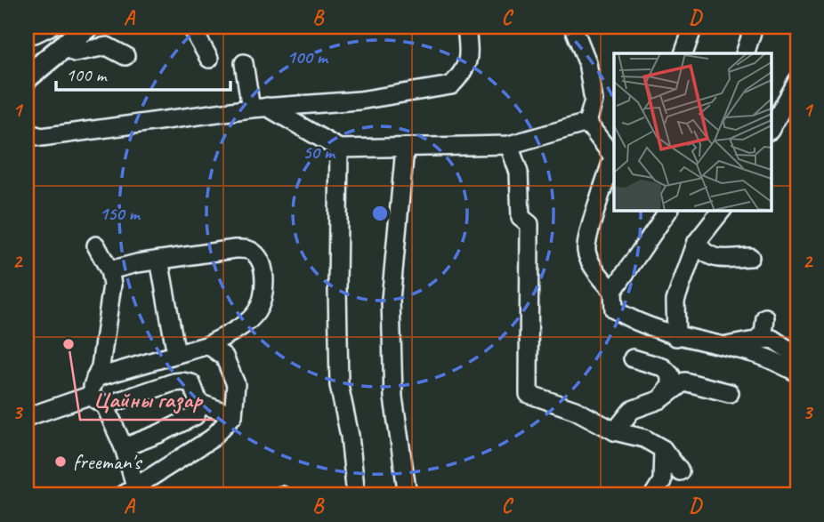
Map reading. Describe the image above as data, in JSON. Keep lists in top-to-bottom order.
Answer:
{
  "places": ["Цайны газар", "freeman's"],
  "scale_bar": "100 m",
  "grid": {
    "columns": [
      "A",
      "B",
      "C",
      "D"
    ],
    "rows": ["1", "2", "3"]
  },
  "rings": ["100 m", "50 m", "150 m"]
}
